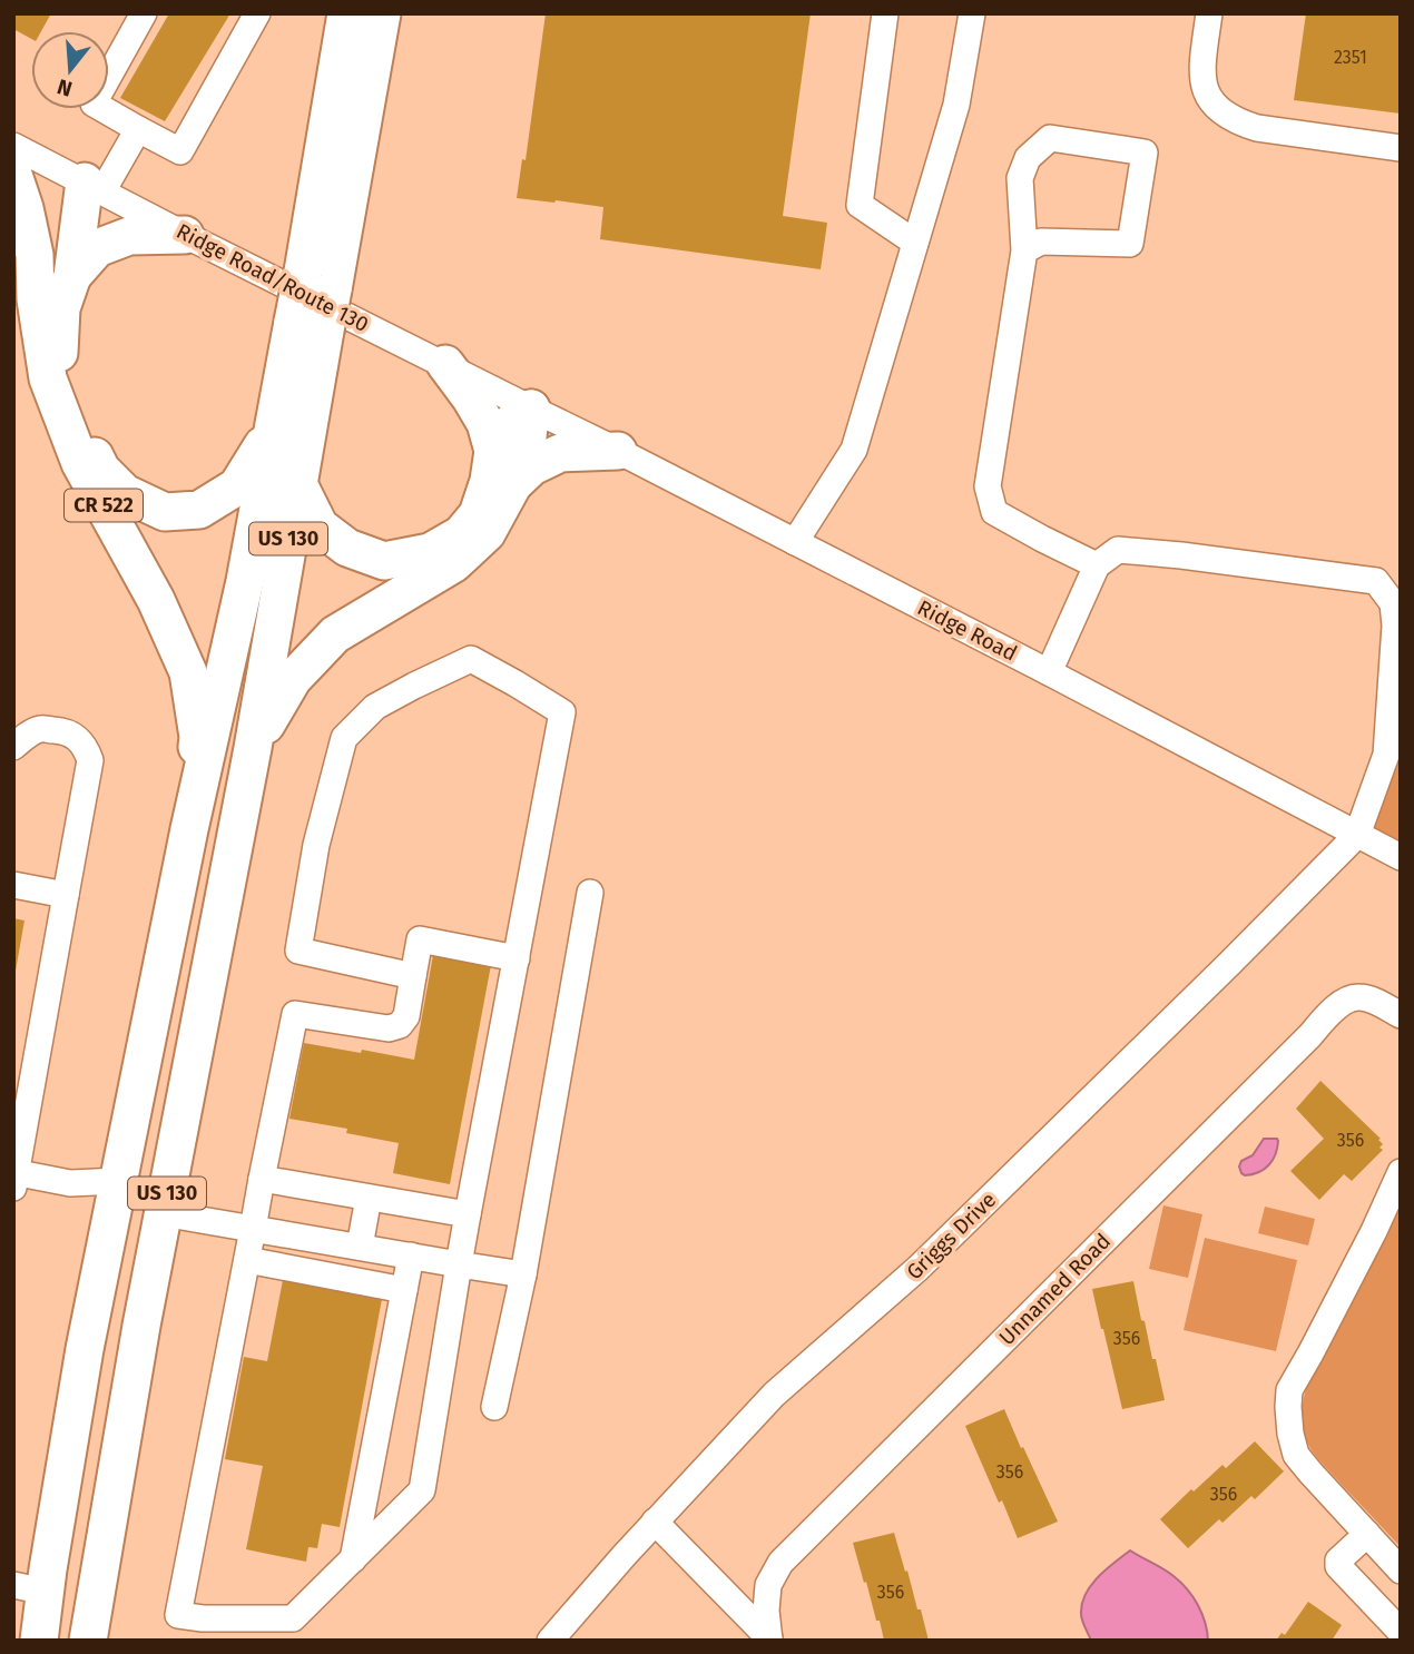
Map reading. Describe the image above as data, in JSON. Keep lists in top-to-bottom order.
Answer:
{
  "streets": {
    "highway": ["CR 522", "US 130"],
    "street": [
      "Ridge Road/Route 130",
      "Ridge Road",
      "Griggs Drive",
      "Unnamed Road"
    ]
  },
  "crossings": [
    ["Ridge Road/Route 130", "Ridge Road"],
    ["CR 522", "US 130"],
    ["Ridge Road", "Griggs Drive"]
  ],
  "house_numbers": [
    "2351",
    "356",
    "356",
    "356",
    "356",
    "356"
  ],
  "north": "bottom"
}
